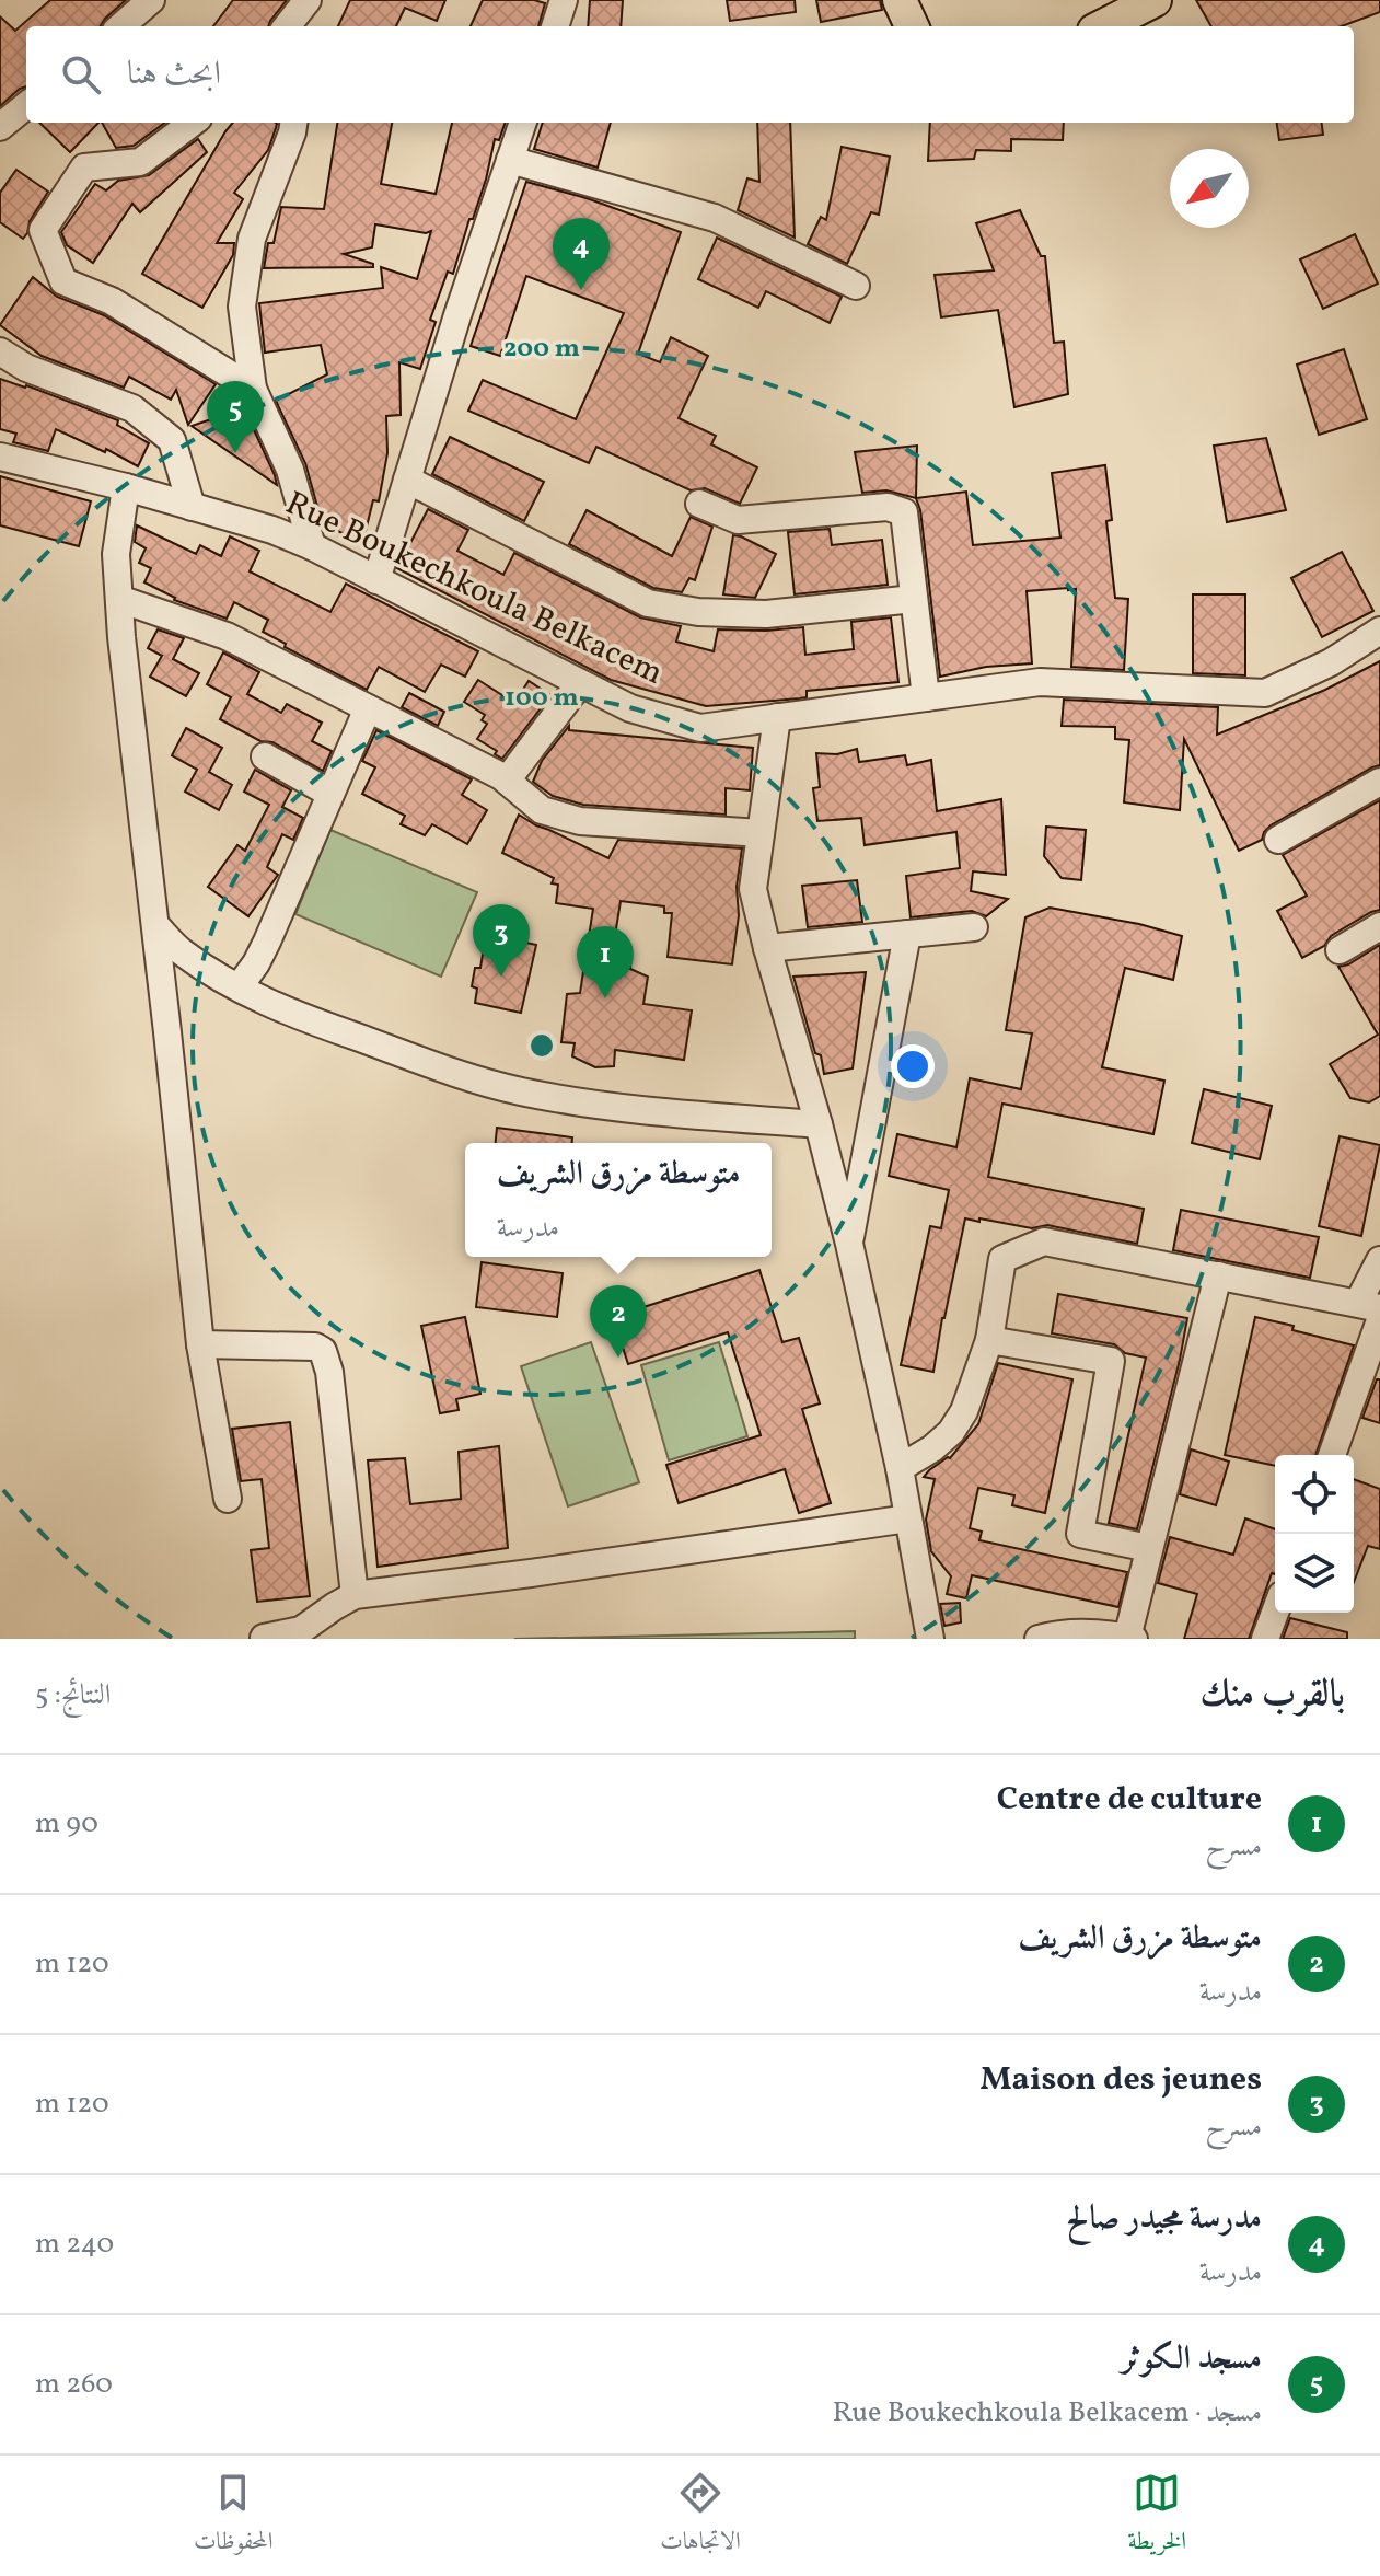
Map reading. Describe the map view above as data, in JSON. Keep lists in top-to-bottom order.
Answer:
{
  "streets": {
    "street": ["Rue Boukechkoula Belkacem"]
  },
  "north": "bottom left",
  "page": {
    "search": "ابحث هنا",
    "pins": [
      "4",
      "5",
      "3",
      "1",
      "2"
    ],
    "popup": ["متوسطة مزرق الشريف", "مدرسة"],
    "heading": ["بالقرب منك", "النتائج: 5"],
    "list": [
      {
        "mark": "1",
        "name": "Centre de culture",
        "note": "مسرح",
        "value": "90 m"
      },
      {
        "mark": "2",
        "name": "متوسطة مزرق الشريف",
        "note": "مدرسة",
        "value": "120 m"
      },
      {
        "mark": "3",
        "name": "Maison des jeunes",
        "note": "مسرح",
        "value": "120 m"
      },
      {
        "mark": "4",
        "name": "مدرسة مجيدر صالح",
        "note": "مدرسة",
        "value": "240 m"
      },
      {
        "mark": "5",
        "name": "مسجد الكوثر",
        "note": "مسجد · Rue Boukechkoula Belkacem",
        "value": "260 m"
      }
    ],
    "nav": ["الخريطة", "الاتجاهات", "المحفوظات"]
  },
  "rings": ["200 m", "100 m"]
}
